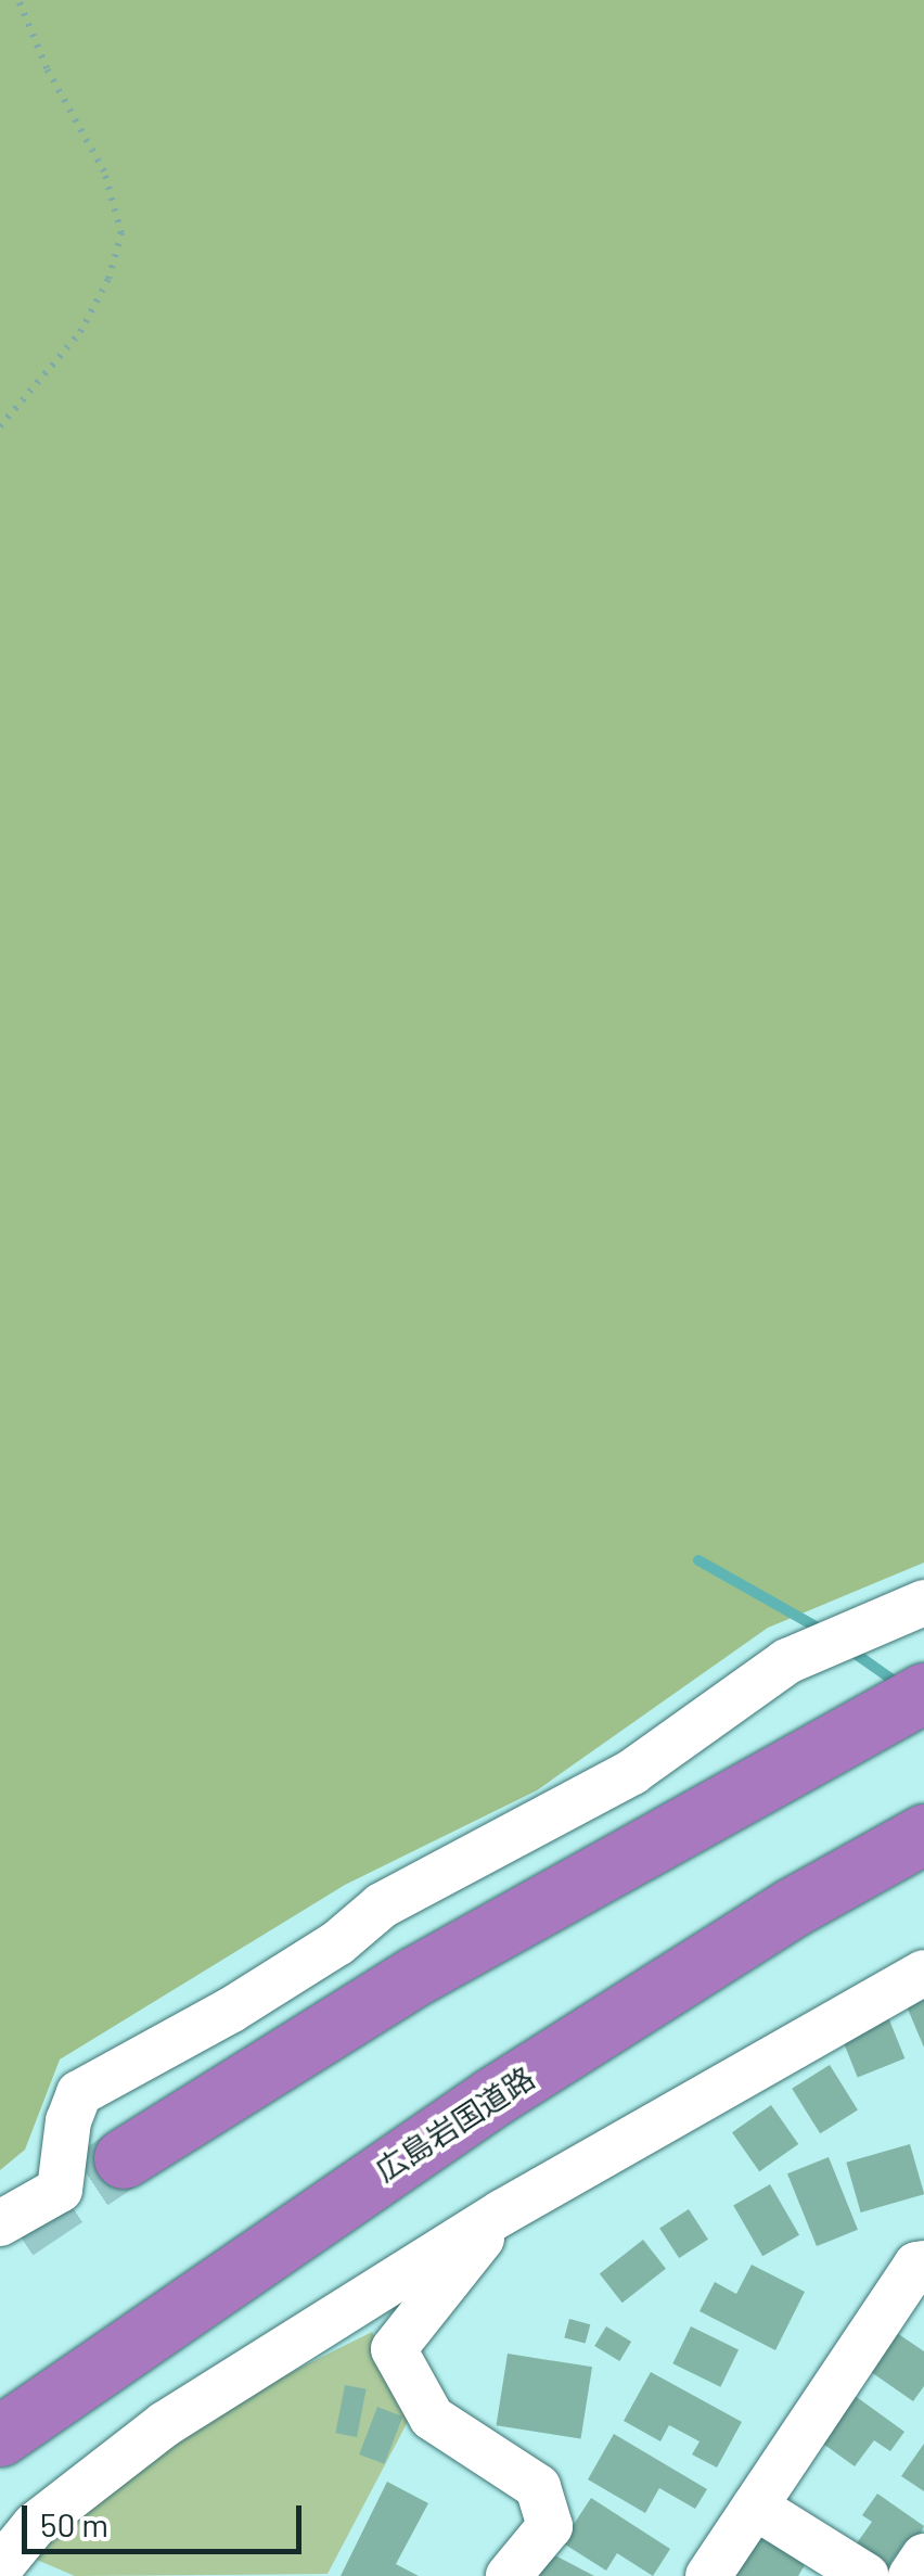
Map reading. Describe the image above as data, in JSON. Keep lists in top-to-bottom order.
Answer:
{
  "streets": {
    "highway": ["広島岩国道路"]
  },
  "scale_bar": "50 m"
}
